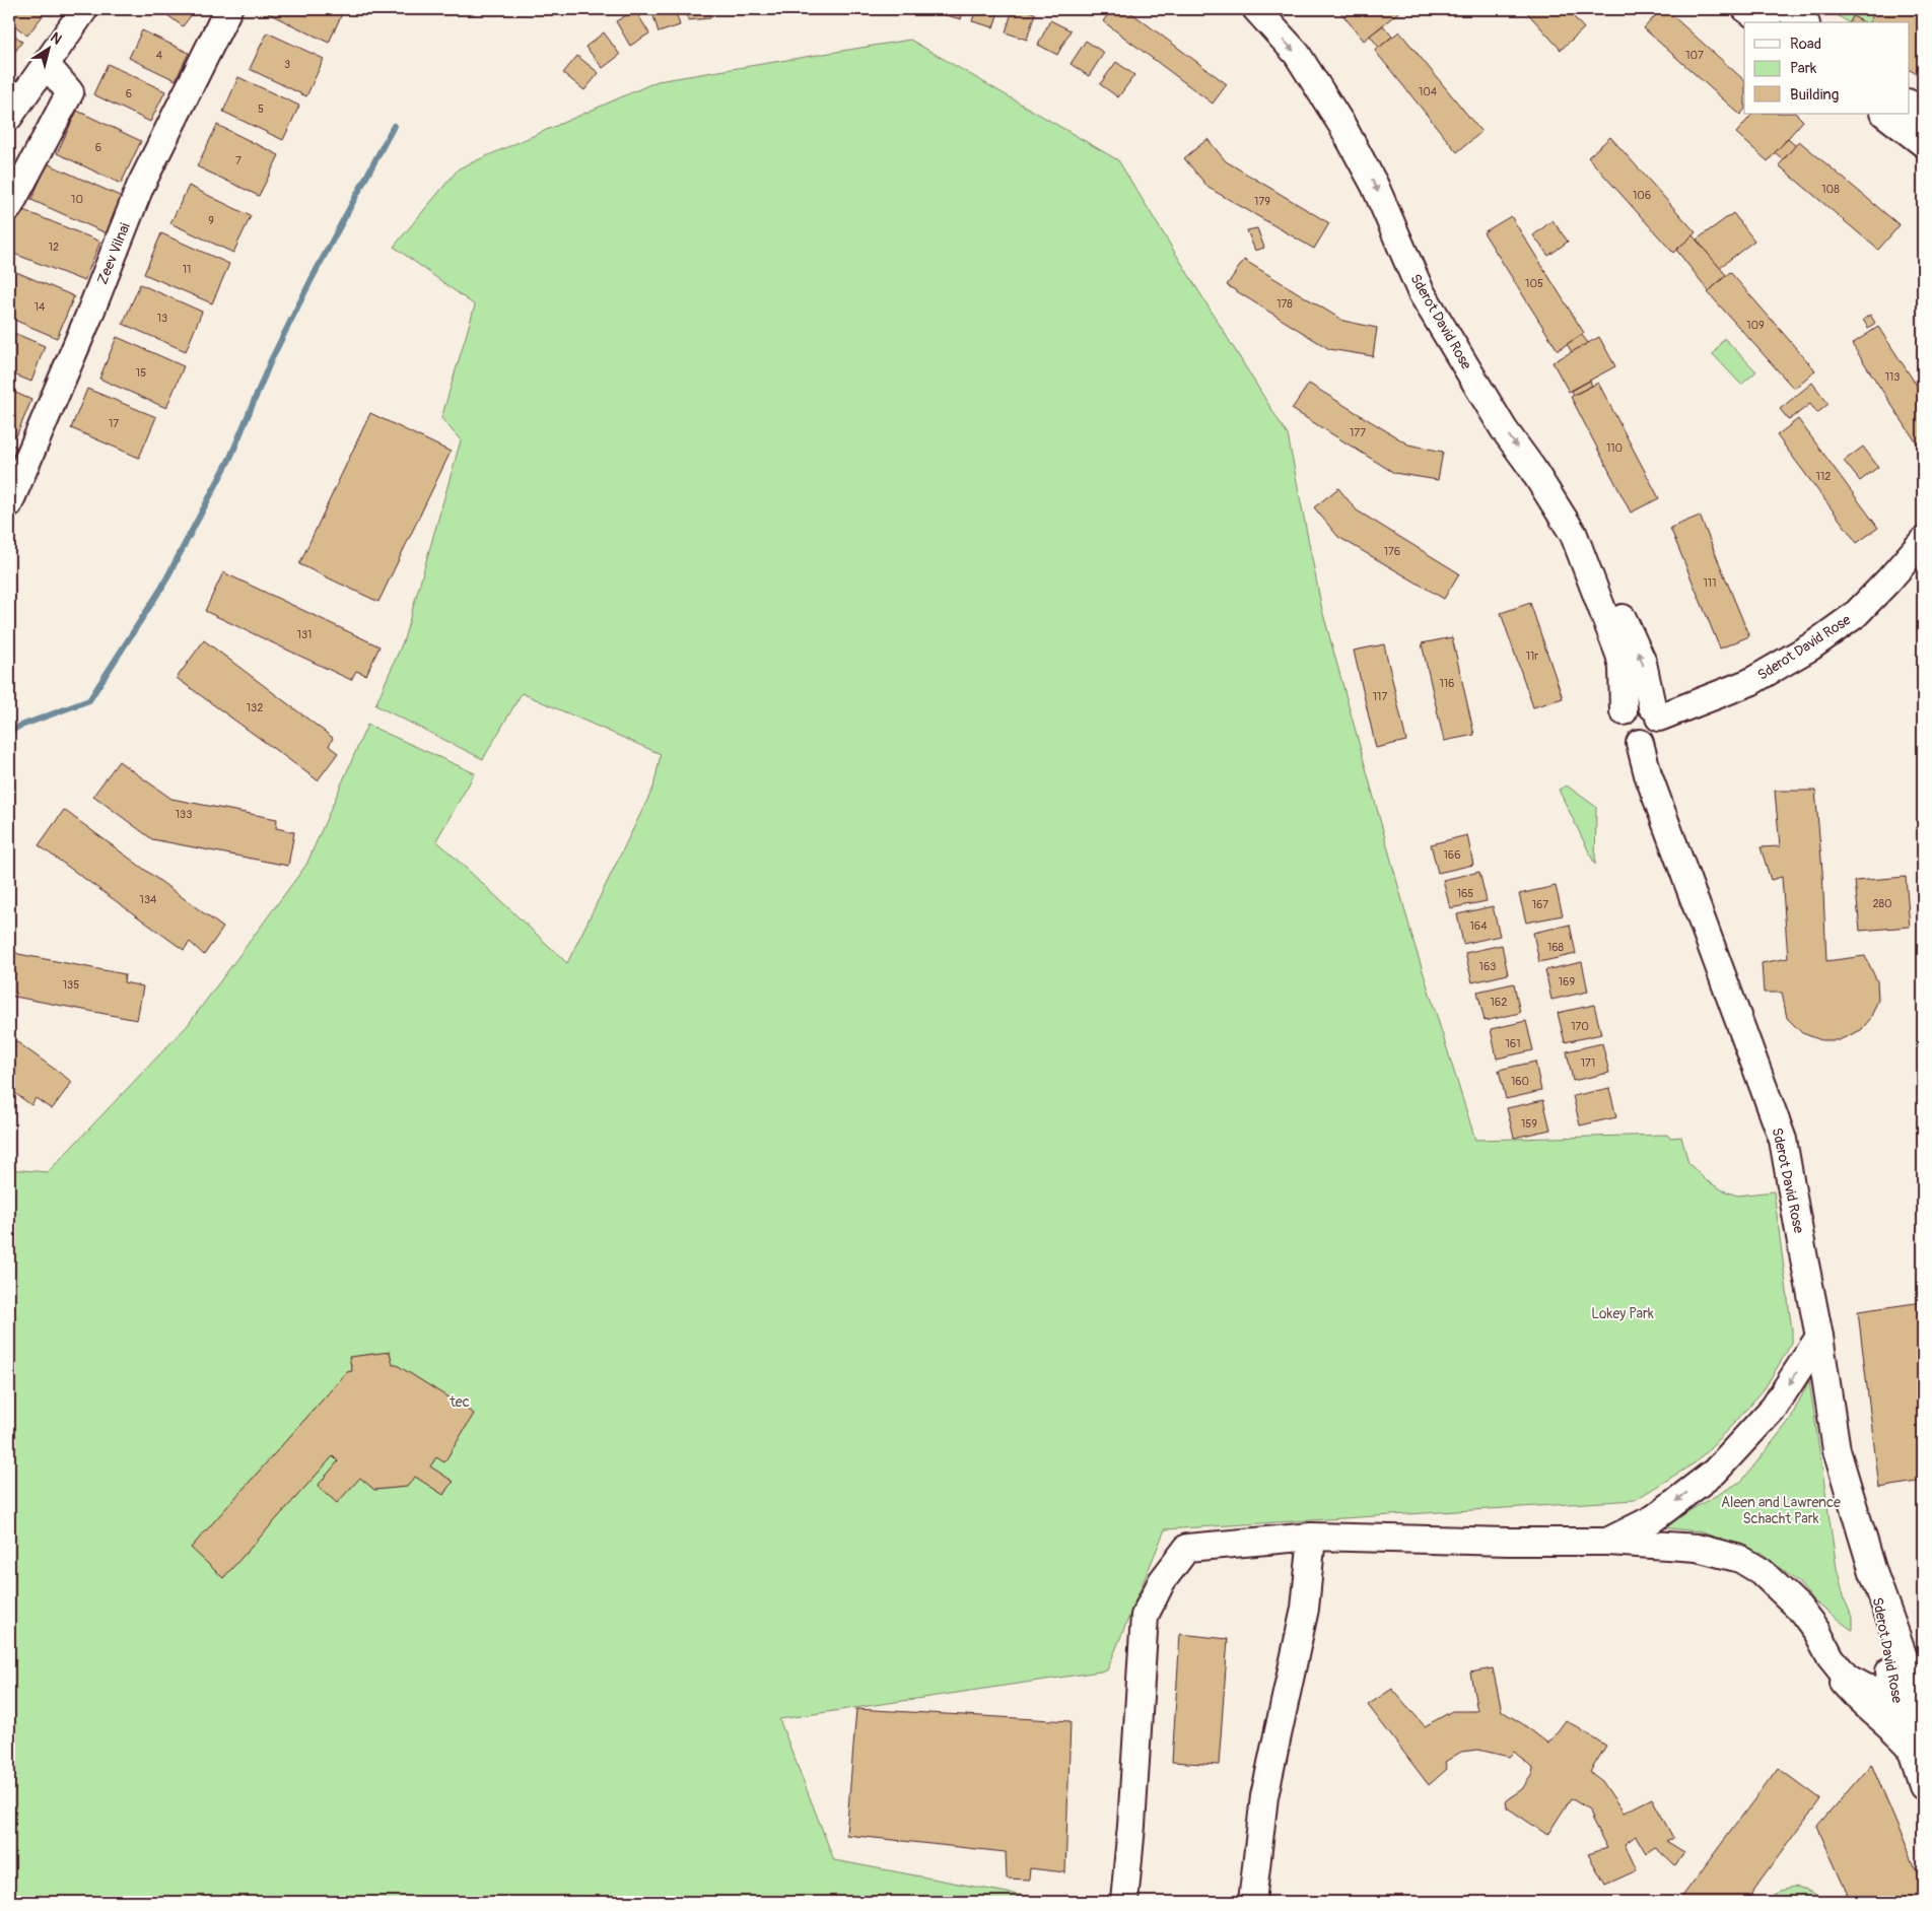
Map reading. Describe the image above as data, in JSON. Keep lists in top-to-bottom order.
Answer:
{
  "streets": {
    "street": ["Zeev Vilnai", "Sderot David Rose"]
  },
  "parks": ["Lokey Park", "tec", "Aleen and Lawrence Schacht Park"],
  "house_numbers": [
    "4",
    "107",
    "3",
    "104",
    "6",
    "5",
    "6",
    "7",
    "108",
    "106",
    "10",
    "179",
    "9",
    "12",
    "11",
    "105",
    "178",
    "14",
    "13",
    "109",
    "15",
    "113",
    "17",
    "177",
    "110",
    "112",
    "176",
    "111",
    "131",
    "11r",
    "116",
    "117",
    "132",
    "133",
    "166",
    "165",
    "134",
    "280",
    "167",
    "164",
    "168",
    "163",
    "169",
    "135",
    "162",
    "170",
    "161",
    "171",
    "160",
    "159"
  ],
  "legend": ["Road", "Park", "Building"],
  "north": "top right"
}
